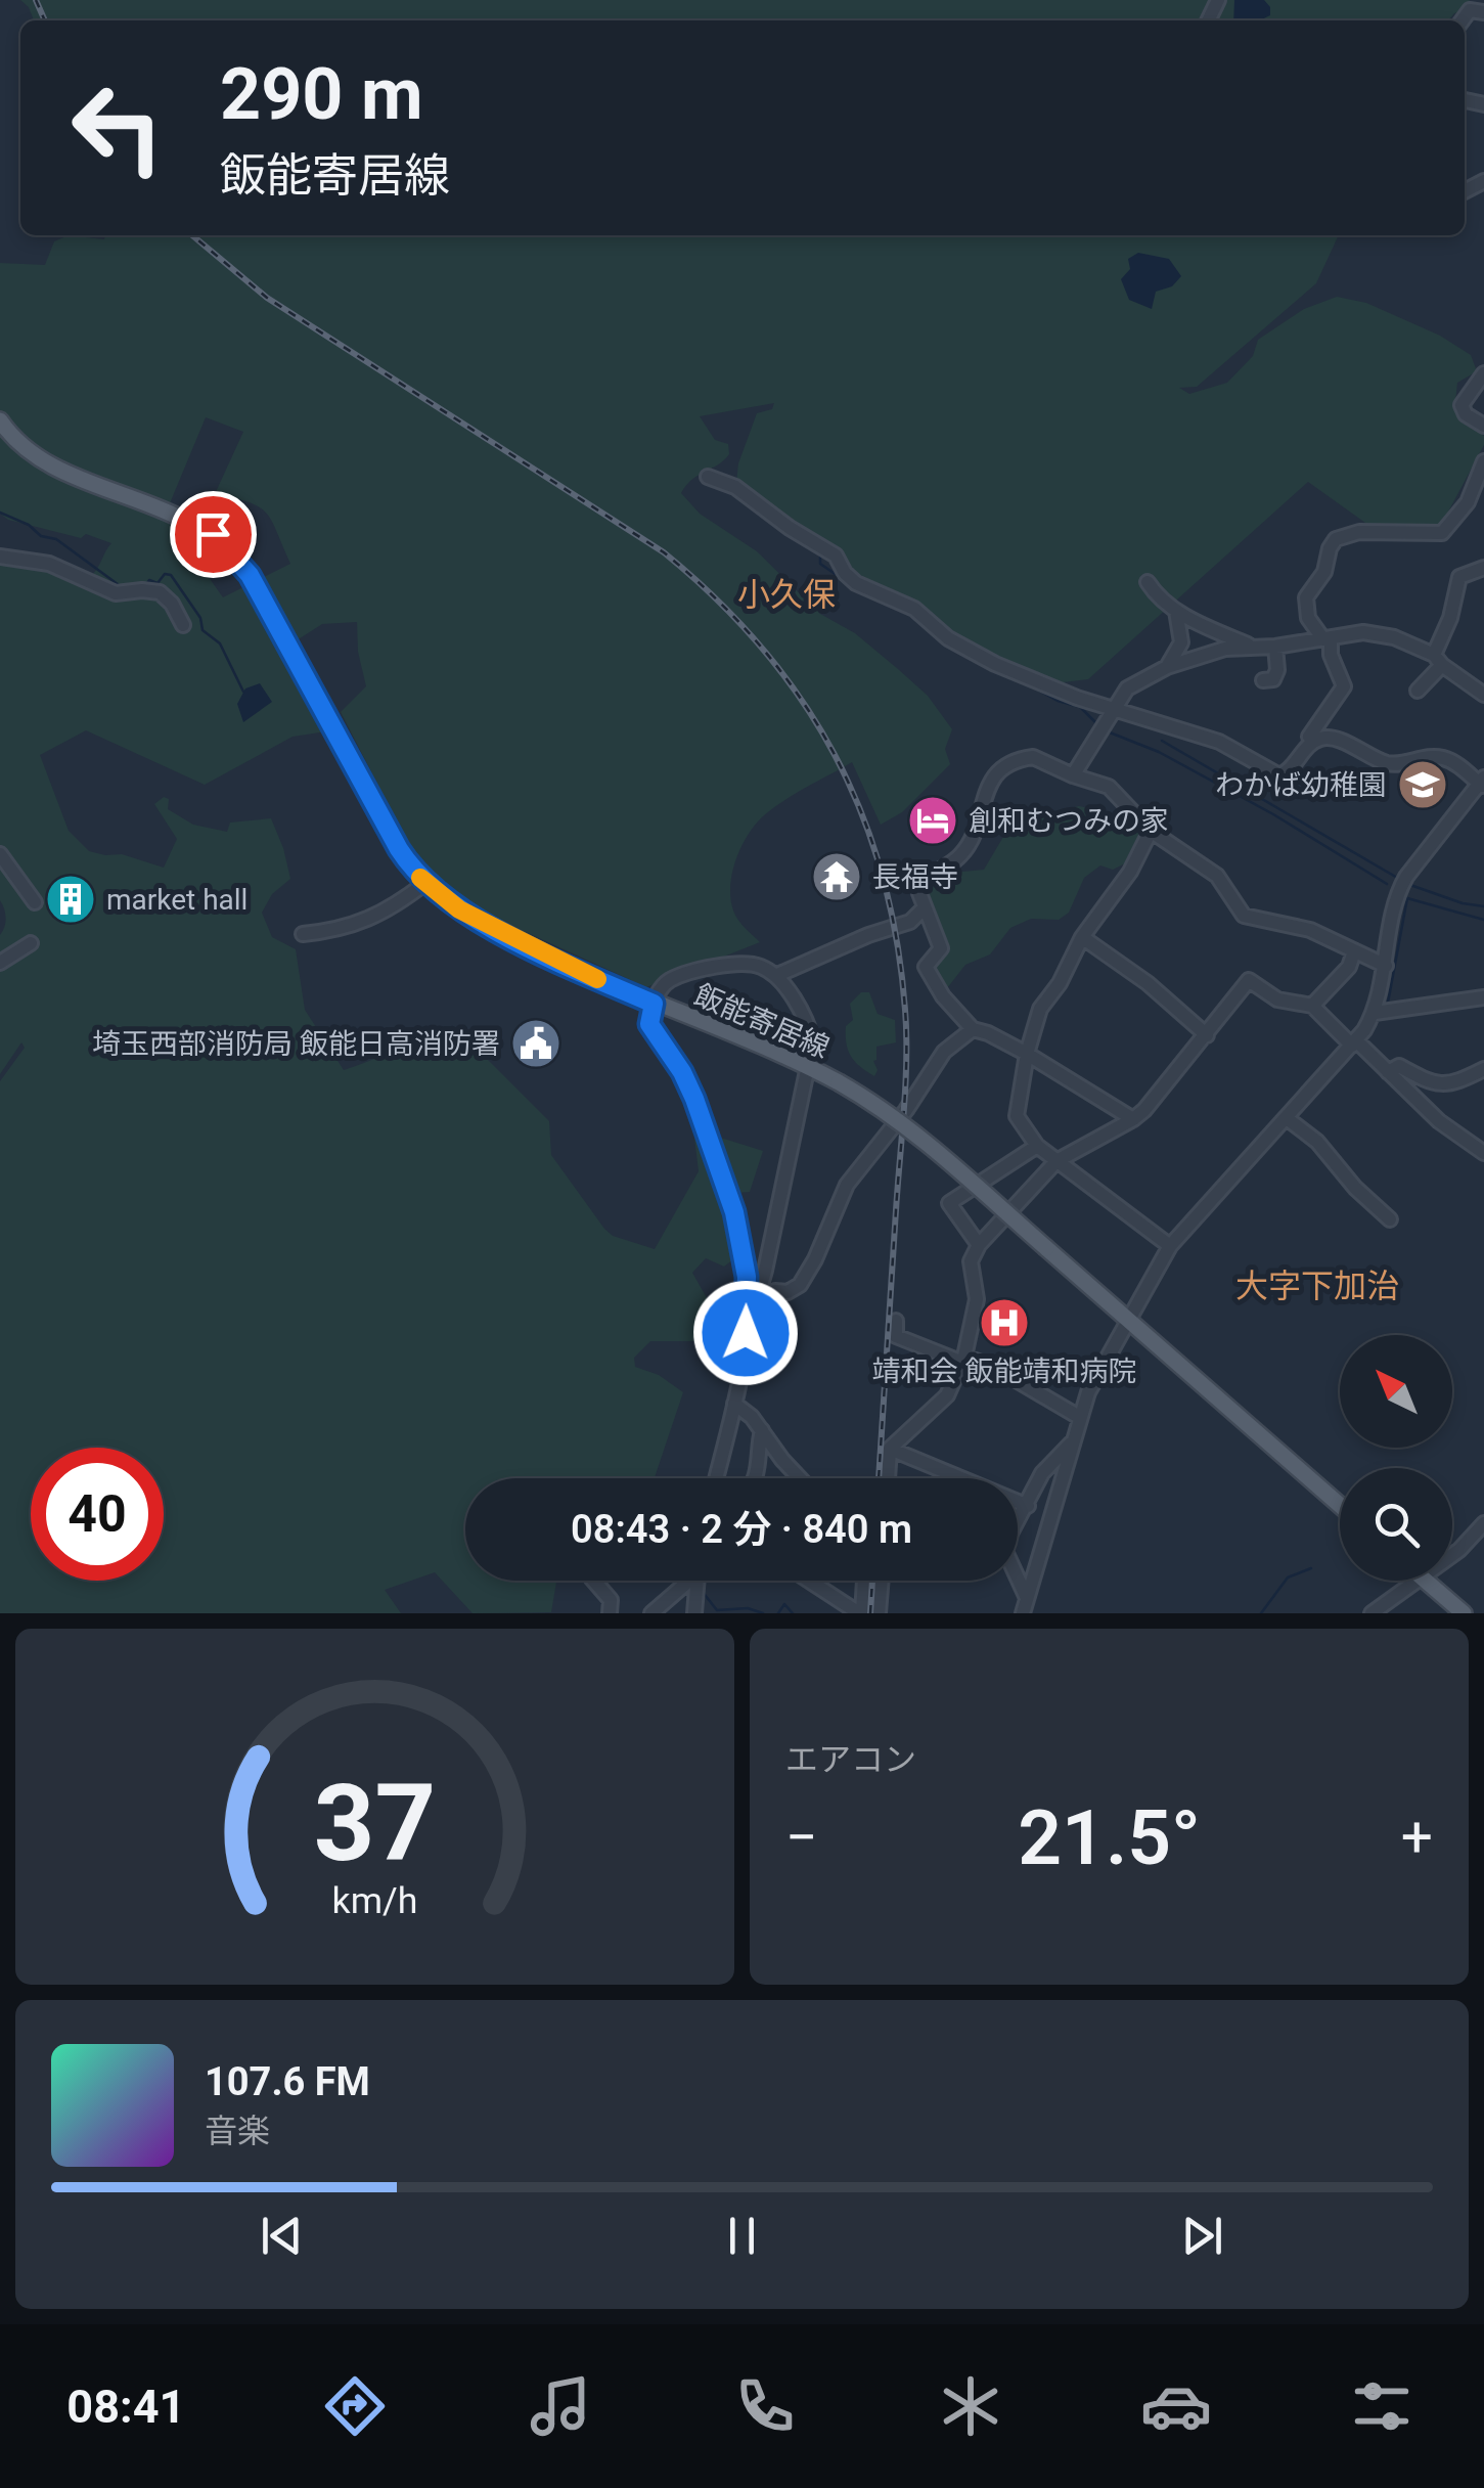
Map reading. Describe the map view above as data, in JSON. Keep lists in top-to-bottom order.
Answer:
{
  "streets": {
    "main road": ["飯能寄居線"]
  },
  "districts": ["小久保", "大字下加治"],
  "places": {
    "school or university": ["わかば幼稚園"],
    "hotel": ["創和むつみの家"],
    "temple": ["長福寺"],
    "building": ["market hall"],
    "public building": ["埼玉西部消防局 飯能日高消防署"],
    "hospital": ["靖和会 飯能靖和病院"]
  },
  "north": "top left",
  "page": {
    "turn": ["290 m", "飯能寄居線"],
    "limit": "40",
    "trip": "08:43 · 2 分 · 840 m",
    "tile": "エアコン",
    "heat": ["−", "21.5°", "+"],
    "song": ["107.6 FM", "音楽"],
    "tabs": "08:41",
    "gauge": ["37", "km/h"]
  }
}
